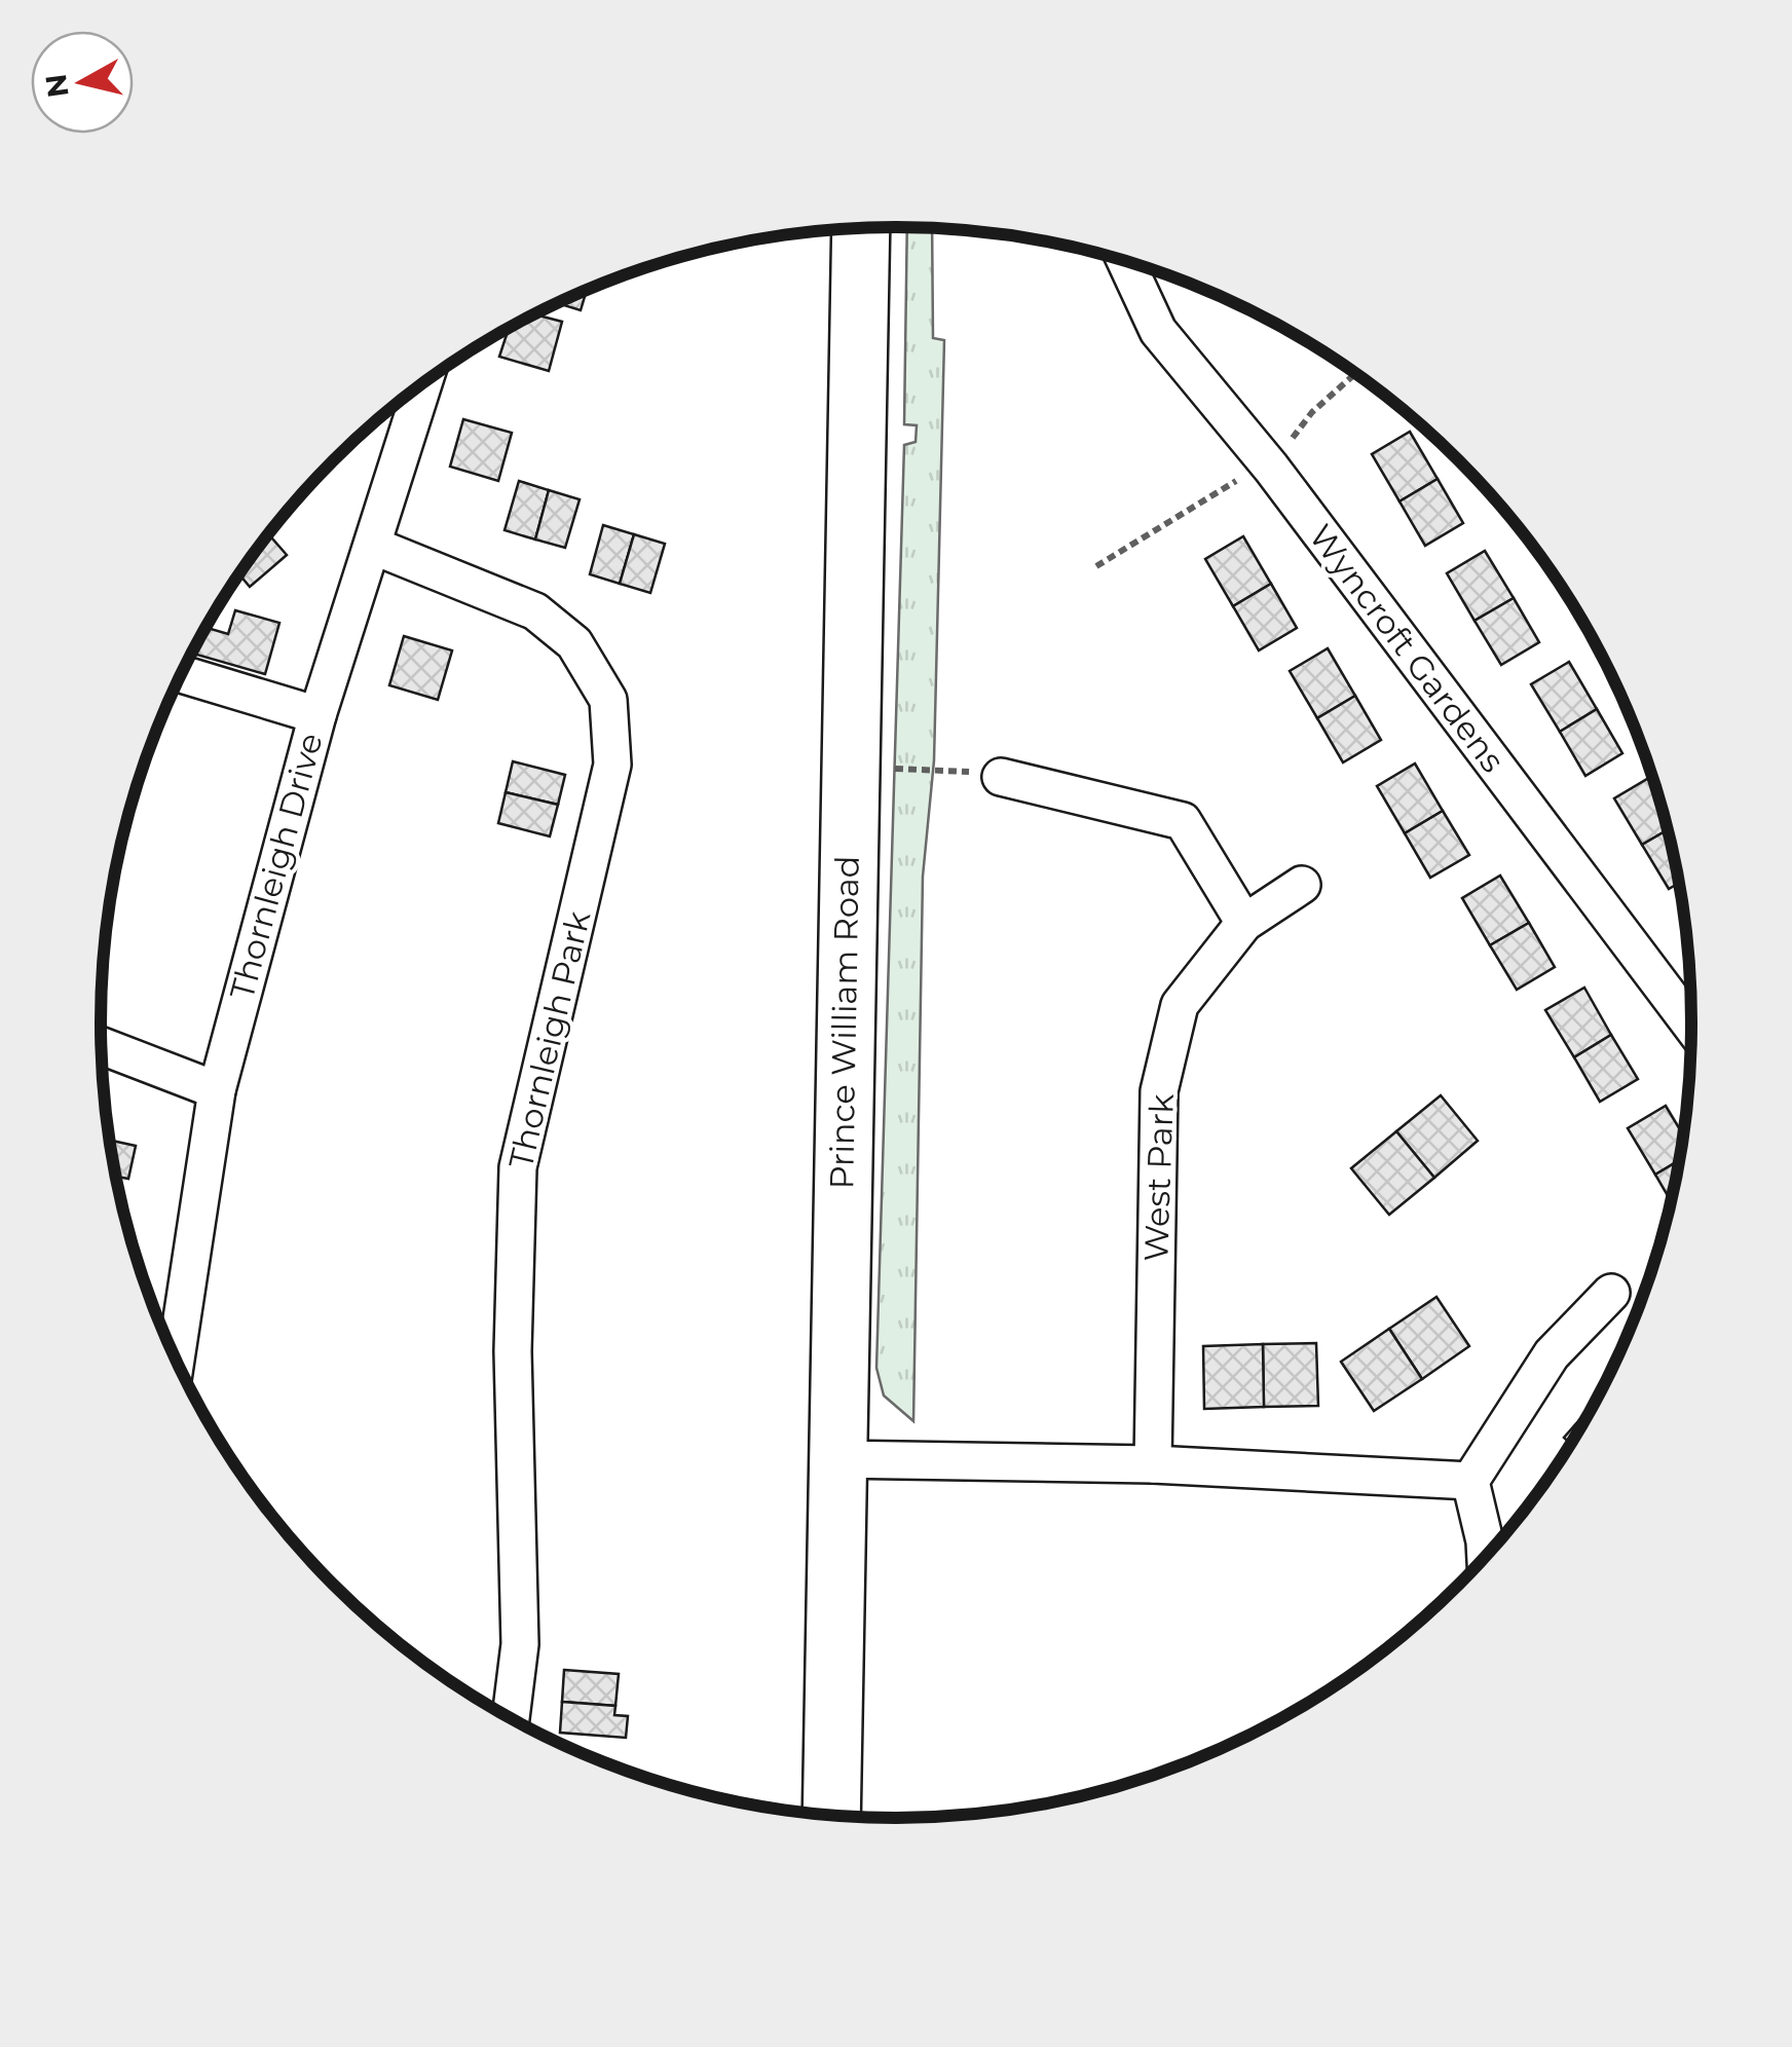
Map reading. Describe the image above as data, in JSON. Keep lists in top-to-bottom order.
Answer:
{
  "streets": {
    "main road": ["Prince William Road"],
    "street": [
      "Wyncroft Gardens",
      "Thornleigh Drive",
      "Thornleigh Park",
      "West Park"
    ]
  },
  "crossings": [
    ["Thornleigh Drive", "Thornleigh Park"]
  ],
  "north": "left"
}
